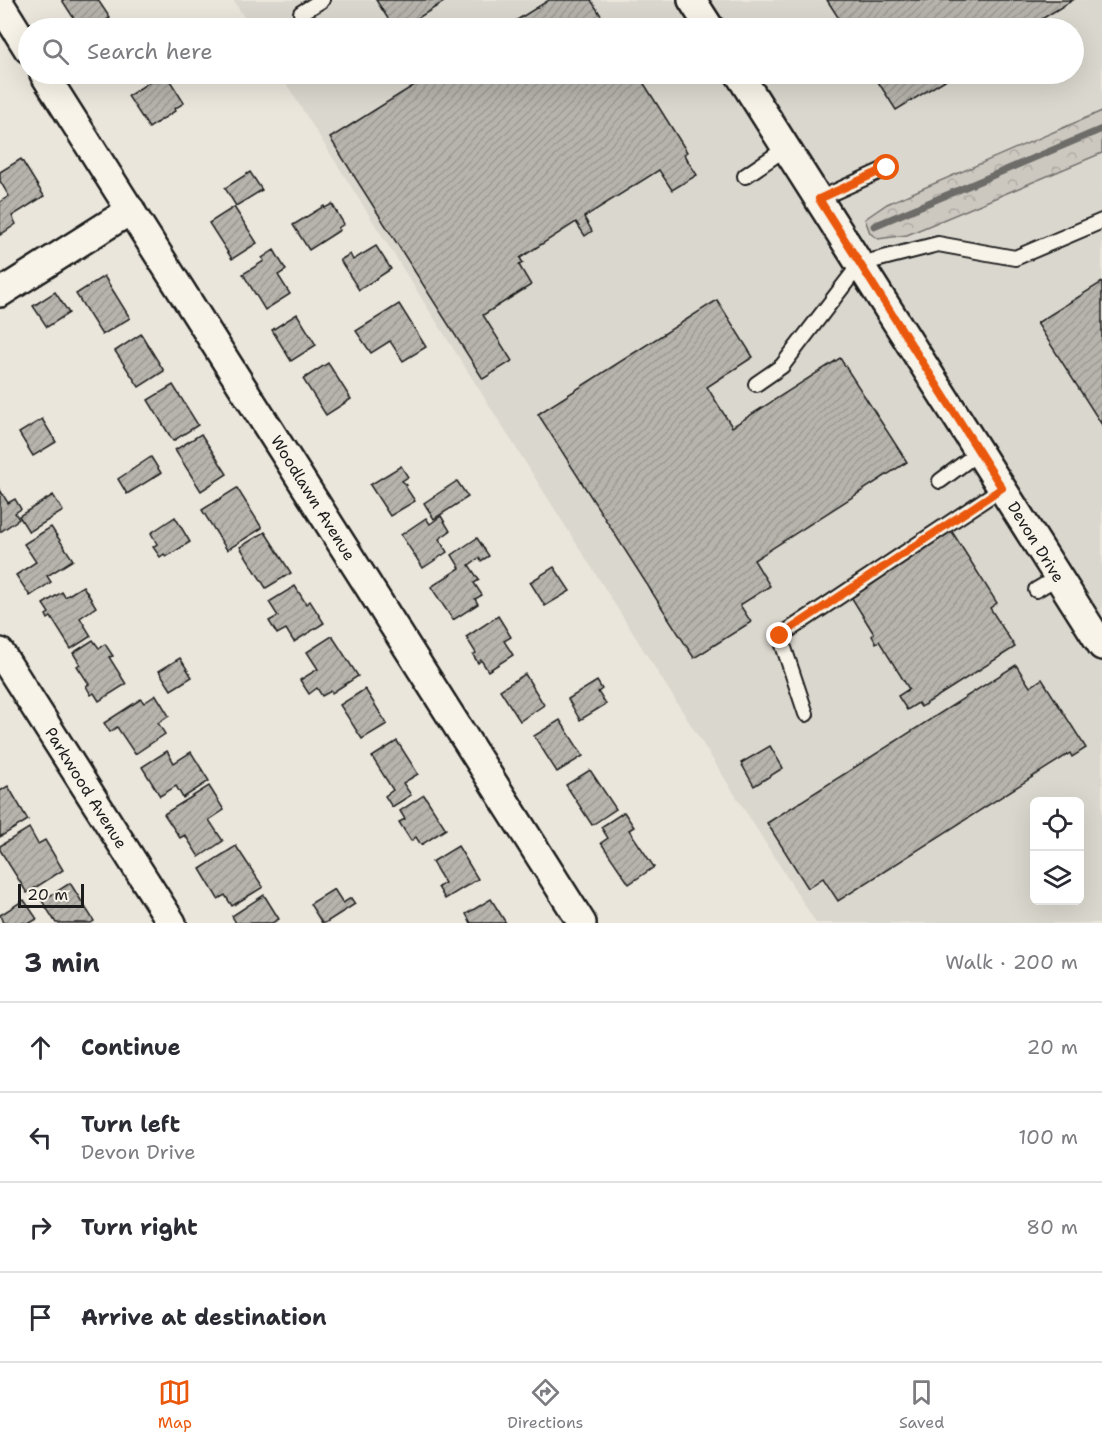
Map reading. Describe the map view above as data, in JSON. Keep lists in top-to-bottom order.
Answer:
{
  "streets": {
    "street": ["Woodlawn Avenue", "Devon Drive", "Parkwood Avenue"]
  },
  "scale_bar": "20 m",
  "page": {
    "search": "Search here",
    "scale": "20 m",
    "heading": ["3 min", "Walk · 200 m"],
    "list": [
      ["Continue", "20 m"],
      ["Turn left", "Devon Drive", "100 m"],
      ["Turn right", "80 m"],
      "Arrive at destination"
    ],
    "nav": ["Map", "Directions", "Saved"]
  }
}
